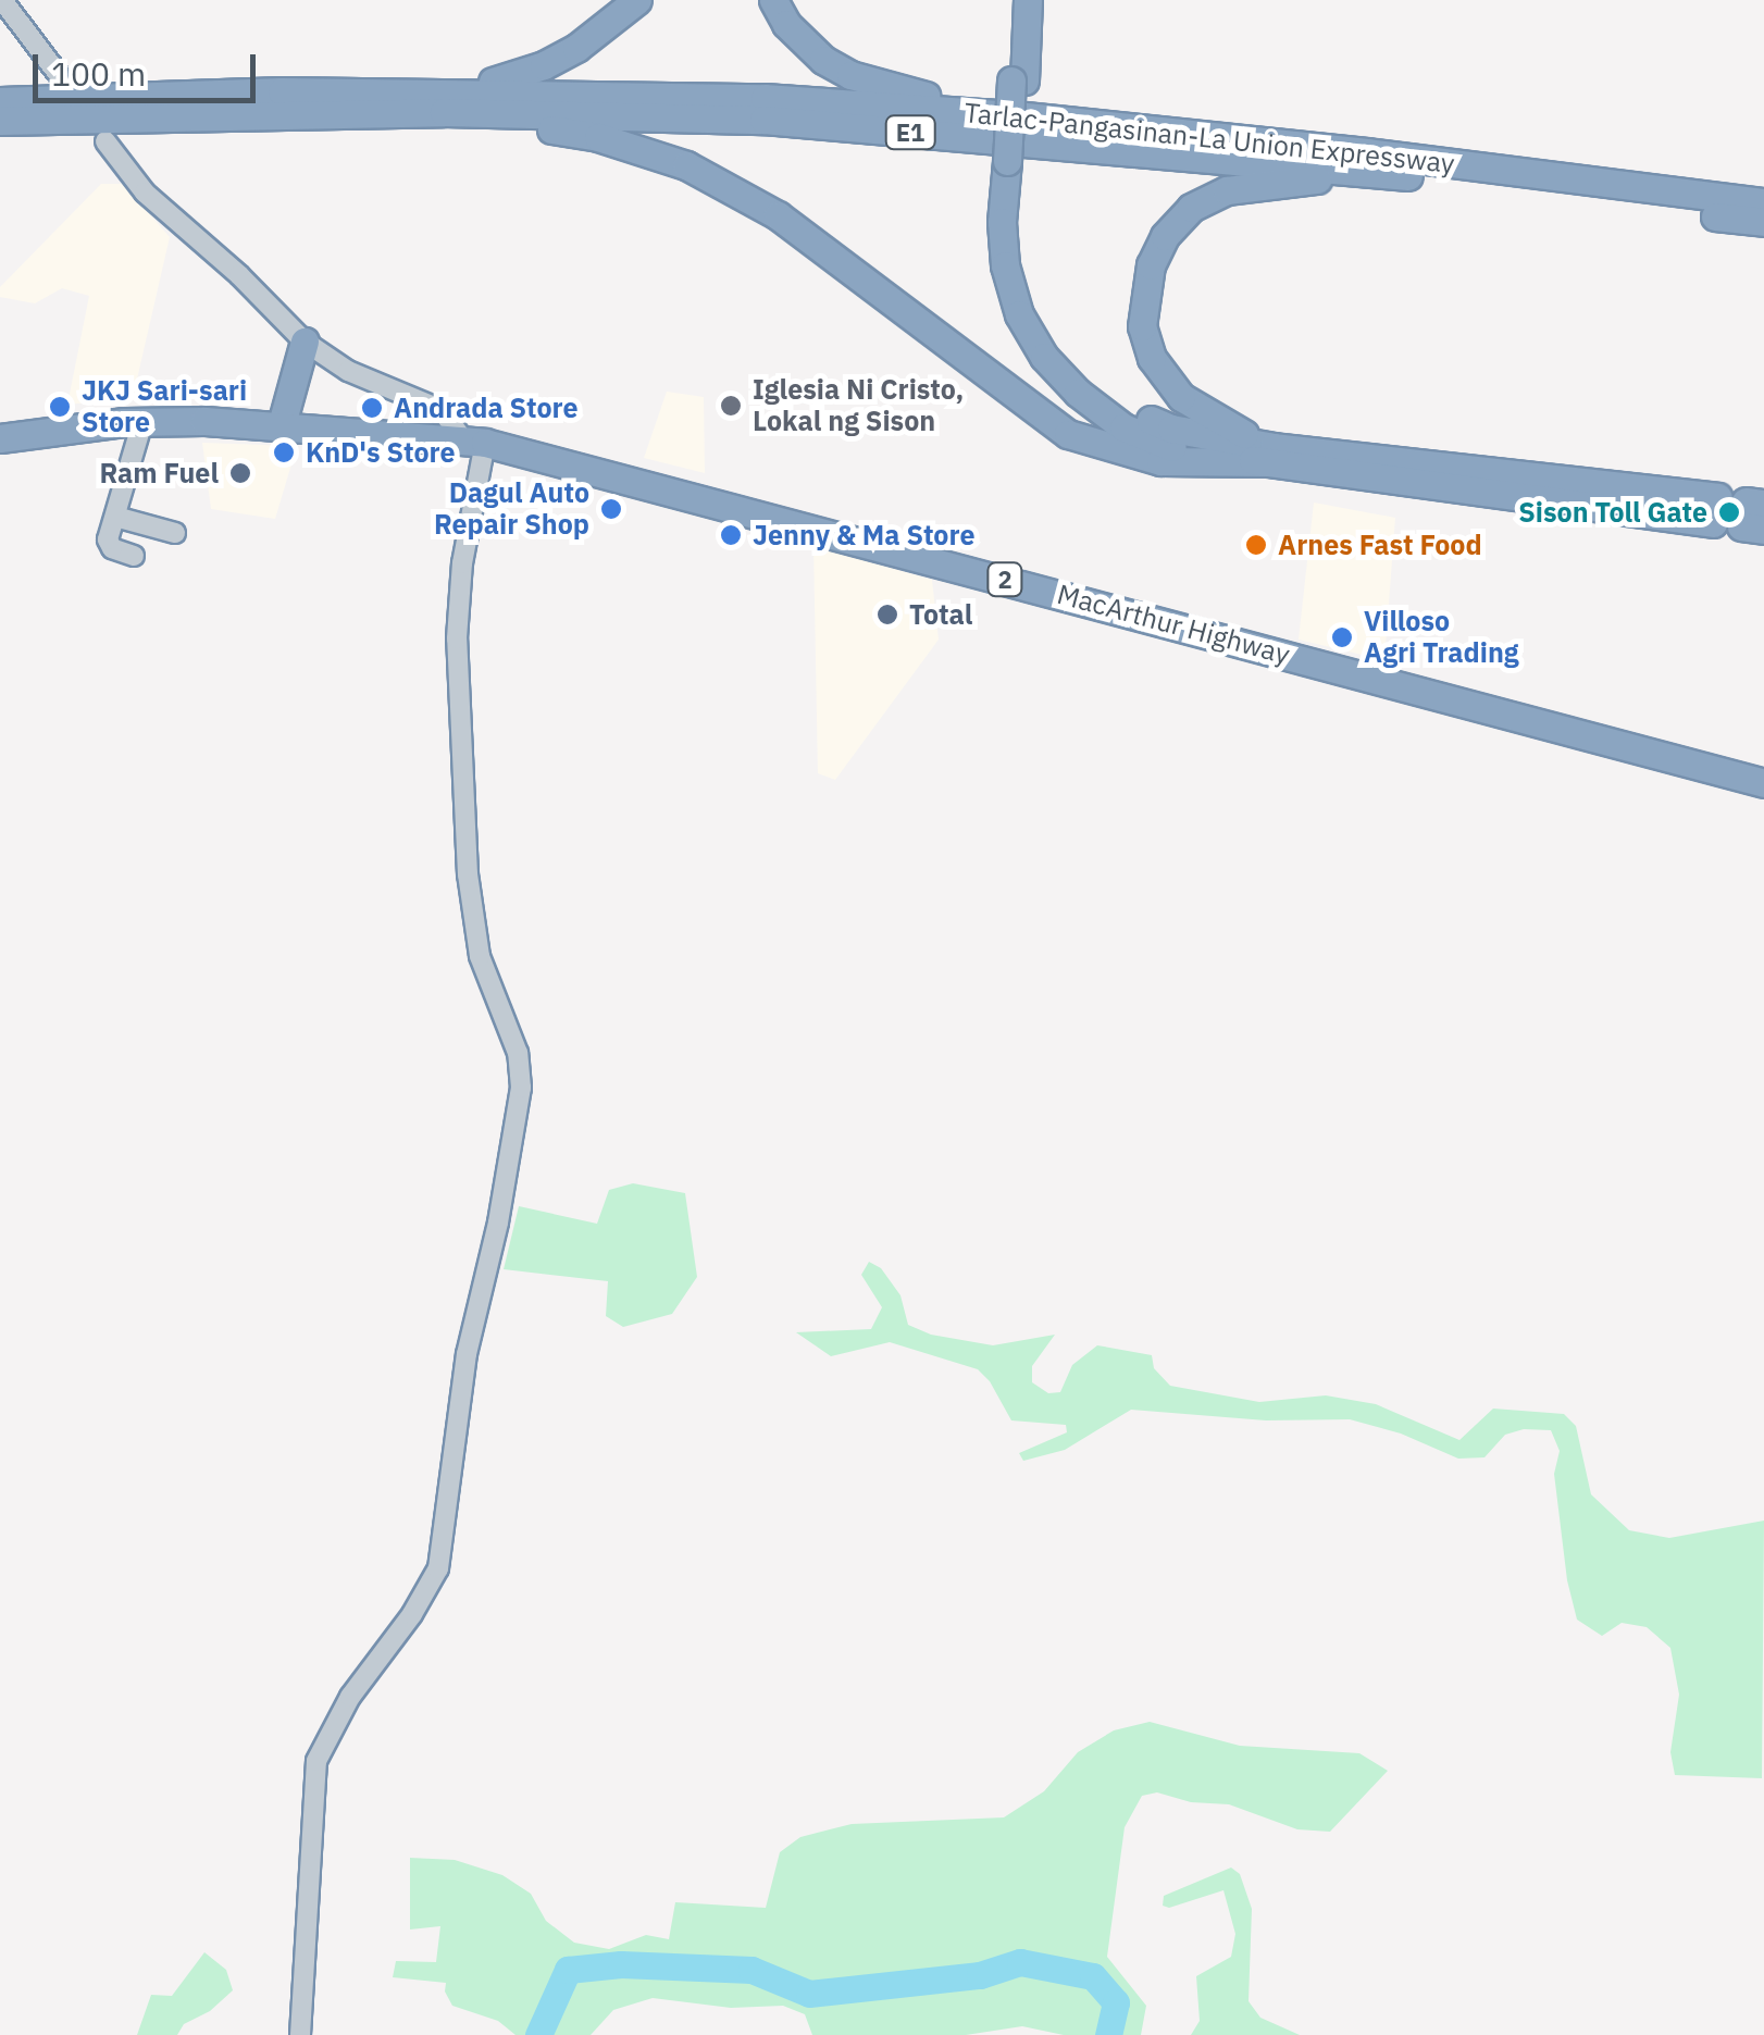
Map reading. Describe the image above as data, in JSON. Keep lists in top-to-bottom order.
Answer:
{
  "streets": {
    "highway": [
      "E1",
      "Tarlac-Pangasinan-La Union Expressway",
      "2",
      "MacArthur Highway"
    ]
  },
  "places": [
    "Iglesia Ni Cristo, Lokal ng Sison",
    "JKJ Sari-sari Store",
    "Andrada Store",
    "KnD's Store",
    "Ram Fuel",
    "Dagul Auto Repair Shop",
    "Sison Toll Gate",
    "Jenny & Ma Store",
    "Arnes Fast Food",
    "Total",
    "Villoso Agri Trading"
  ],
  "scale_bar": "100 m"
}
